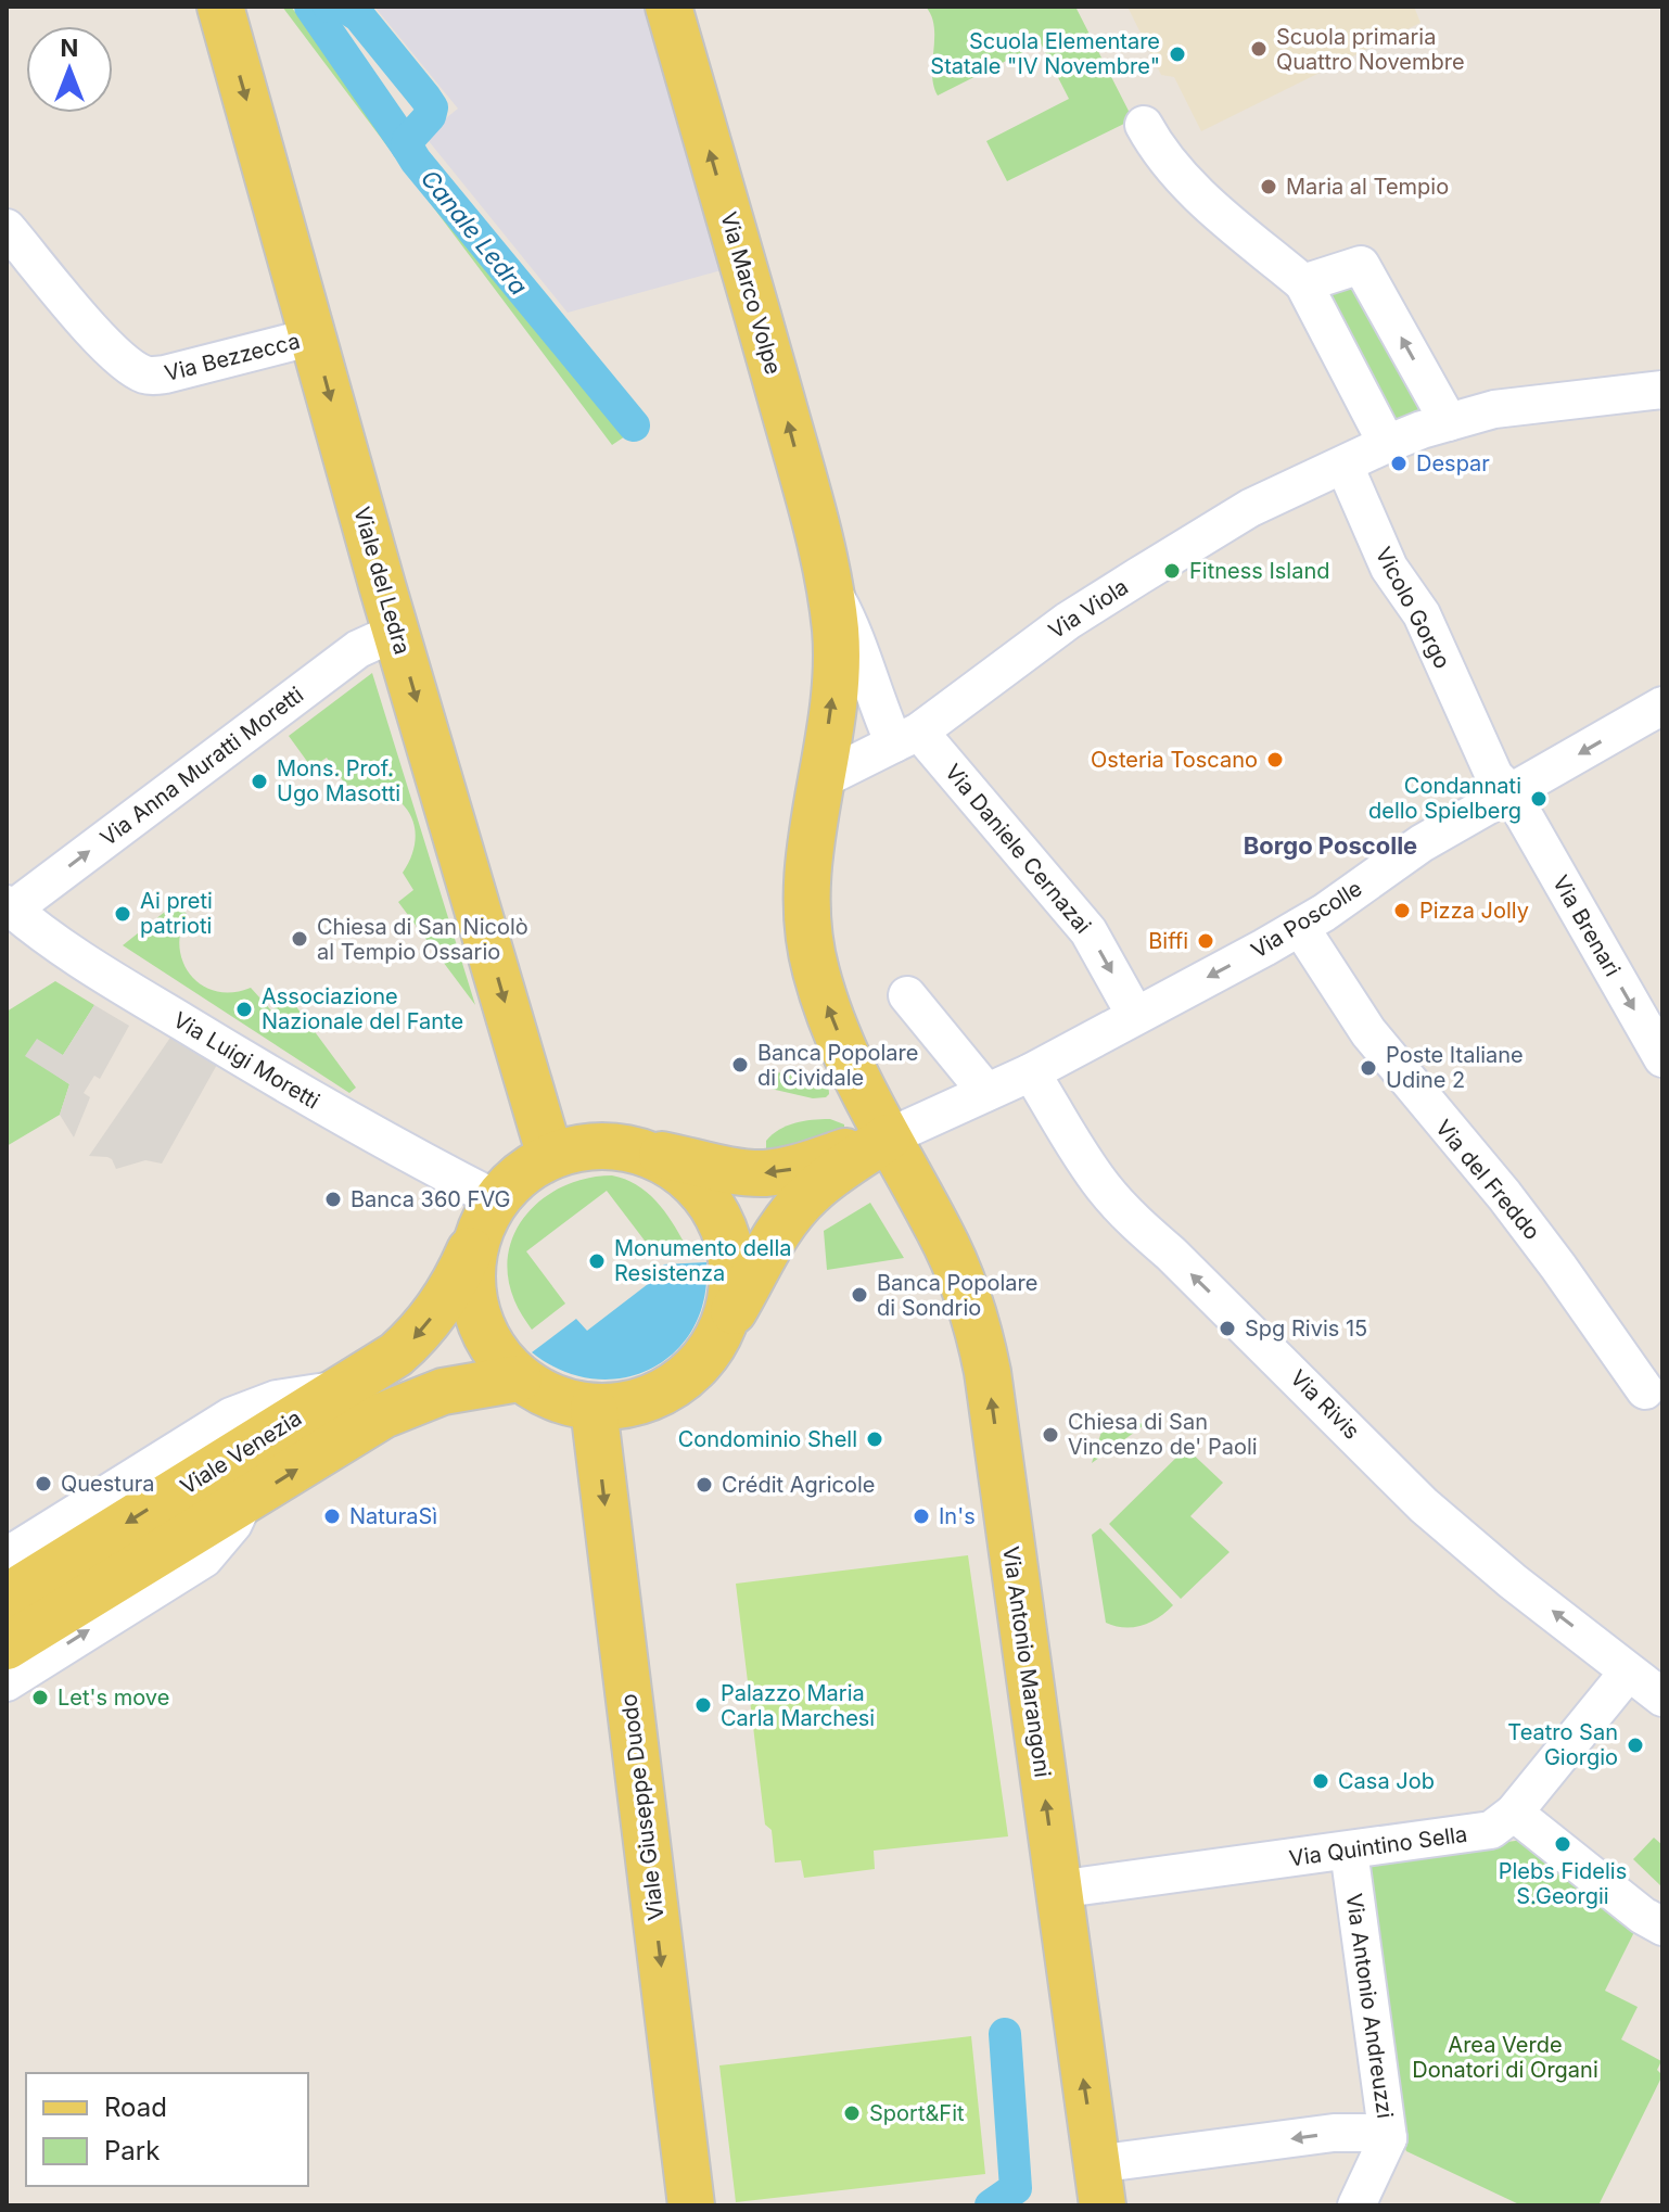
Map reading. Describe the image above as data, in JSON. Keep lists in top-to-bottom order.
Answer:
{
  "streets": {
    "main road": [
      "Via Marco Volpe",
      "Viale del Ledra",
      "Viale Venezia",
      "Via Antonio Marangoni",
      "Viale Giuseppe Duodo"
    ],
    "street": [
      "Via Bezzecca",
      "Vicolo Gorgo",
      "Via Viola",
      "Via Anna Muratti Moretti",
      "Via Daniele Cernazai",
      "Via Poscolle",
      "Via Brenari",
      "Via Luigi Moretti",
      "Via del Freddo",
      "Via Rivis",
      "Via Quintino Sella",
      "Via Antonio Andreuzzi"
    ]
  },
  "crossings": [
    ["Via Marco Volpe", "Via Viola"],
    ["Via Marco Volpe", "Via Daniele Cernazai"],
    ["Via Marco Volpe", "Via Poscolle"],
    ["Via Marco Volpe", "Via Antonio Marangoni"],
    ["Via Bezzecca", "Viale del Ledra"],
    ["Viale del Ledra", "Via Anna Muratti Moretti"],
    ["Viale del Ledra", "Via Luigi Moretti"],
    ["Viale del Ledra", "Viale Venezia"],
    ["Viale del Ledra", "Viale Giuseppe Duodo"],
    ["Vicolo Gorgo", "Via Viola"],
    ["Vicolo Gorgo", "Via Poscolle"],
    ["Vicolo Gorgo", "Via Brenari"],
    ["Via Viola", "Via Daniele Cernazai"],
    ["Via Anna Muratti Moretti", "Via Luigi Moretti"],
    ["Via Daniele Cernazai", "Via Poscolle"],
    ["Via Poscolle", "Via Brenari"],
    ["Via Poscolle", "Via del Freddo"],
    ["Via Poscolle", "Via Rivis"],
    ["Via Poscolle", "Via Antonio Marangoni"],
    ["Via Luigi Moretti", "Viale Venezia"],
    ["Via Luigi Moretti", "Viale Giuseppe Duodo"],
    ["Via Rivis", "Via Quintino Sella"],
    ["Viale Venezia", "Viale Giuseppe Duodo"],
    ["Via Antonio Marangoni", "Via Quintino Sella"],
    ["Via Quintino Sella", "Via Antonio Andreuzzi"]
  ],
  "one_way": [
    "Via Marco Volpe",
    "Viale del Ledra",
    "Via Anna Muratti Moretti",
    "Via Poscolle",
    "Via Brenari",
    "Via Rivis",
    "Via Antonio Marangoni",
    "Viale Giuseppe Duodo"
  ],
  "districts": ["Borgo Poscolle"],
  "water": ["Canale Ledra"],
  "parks": ["Area Verde Donatori di Organi"],
  "places": [
    "Scuola primaria Quattro Novembre",
    "Scuola Elementare Statale \"IV Novembre\"",
    "Maria al Tempio",
    "Despar",
    "Fitness Island",
    "Osteria Toscano",
    "Mons. Prof. Ugo Masotti",
    "Condannati dello Spielberg",
    "Pizza Jolly",
    "Ai preti patrioti",
    "Chiesa di San Nicolò al Tempio Ossario",
    "Biffi",
    "Associazione Nazionale del Fante",
    "Banca Popolare di Cividale",
    "Poste Italiane Udine 2",
    "Banca 360 FVG",
    "Monumento della Resistenza",
    "Banca Popolare di Sondrio",
    "Spg Rivis 15",
    "Chiesa di San Vincenzo de' Paoli",
    "Condominio Shell",
    "Questura",
    "Crédit Agricole",
    "NaturaSì",
    "In's",
    "Let's move",
    "Palazzo Maria Carla Marchesi",
    "Teatro San Giorgio",
    "Casa Job",
    "Plebs Fidelis S.Georgii",
    "Sport&Fit"
  ],
  "legend": ["Road", "Park"],
  "north": "top"
}
